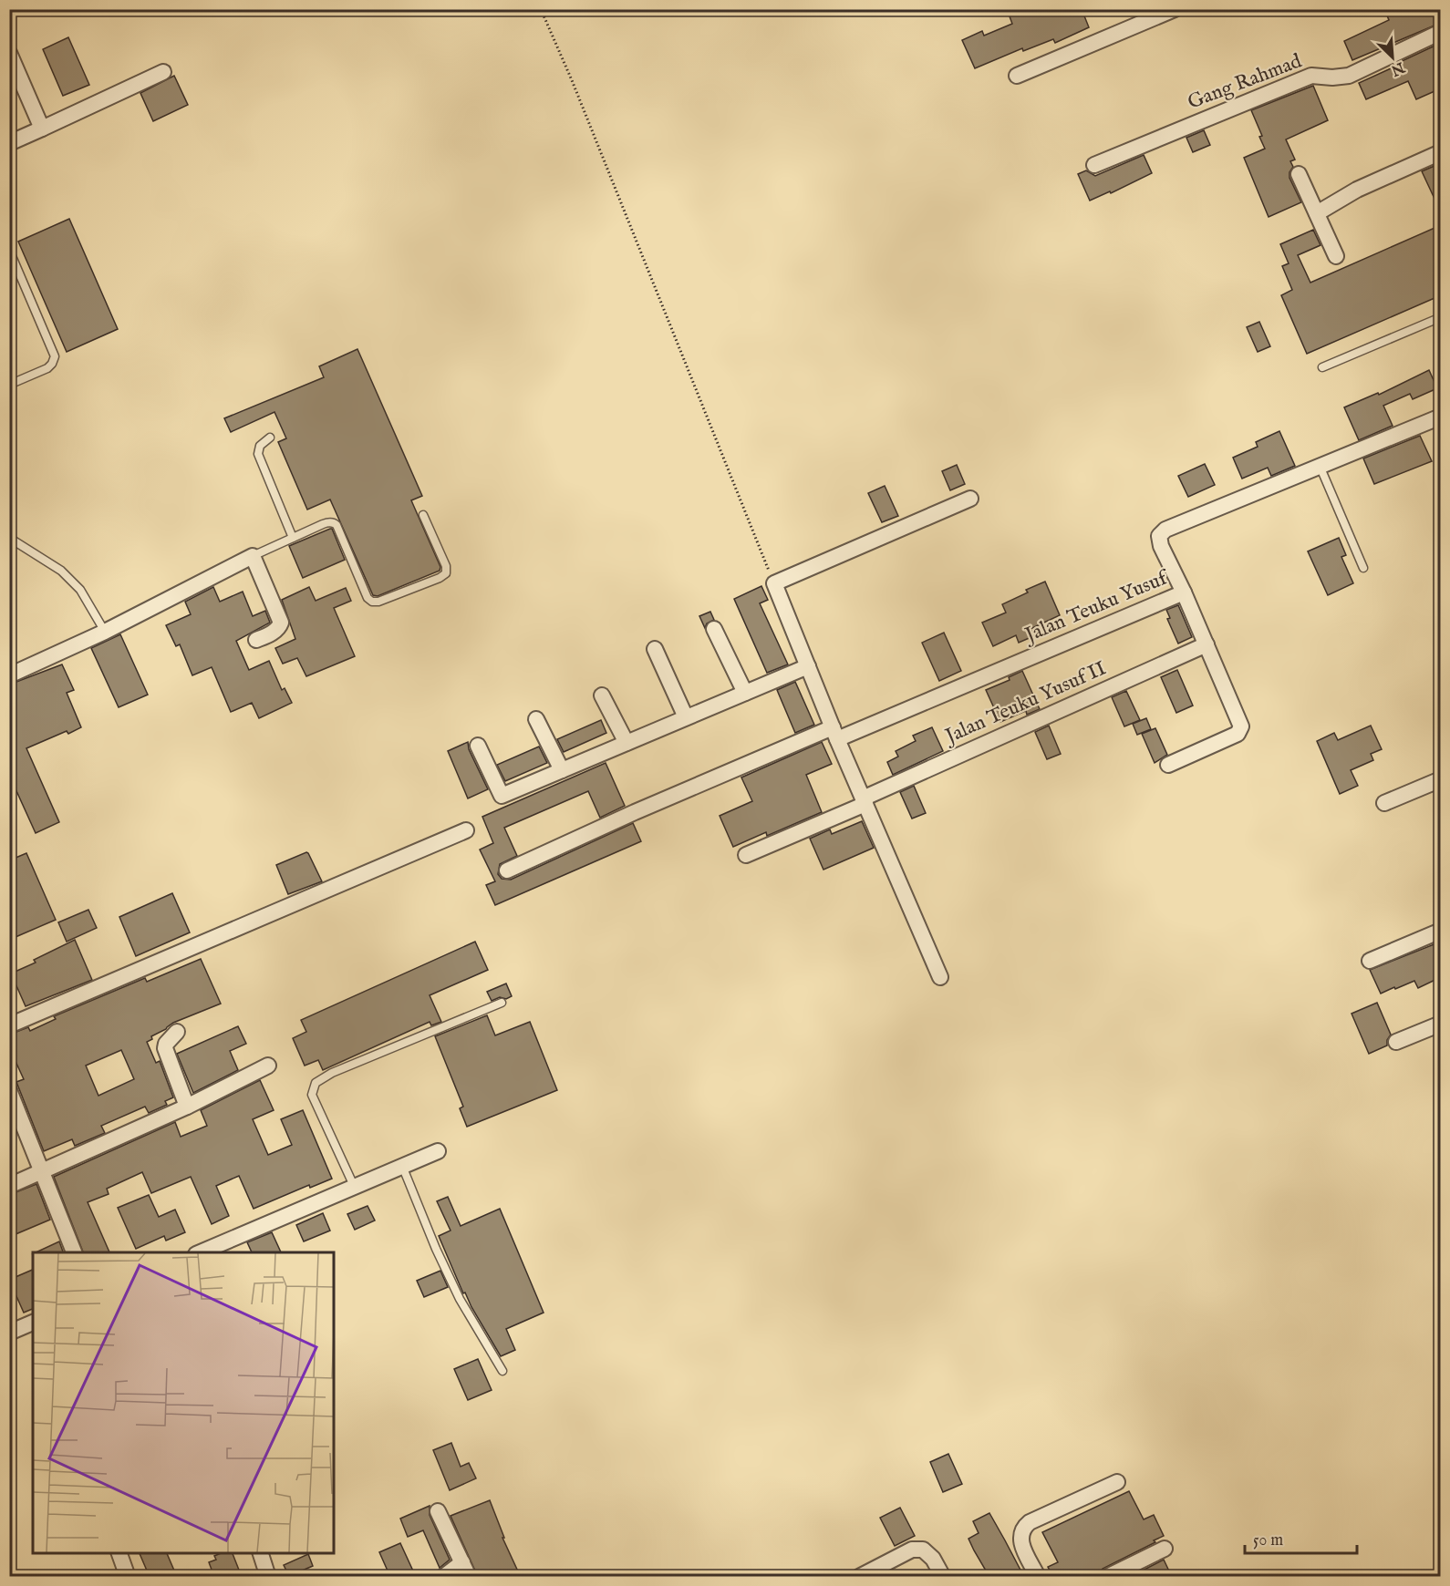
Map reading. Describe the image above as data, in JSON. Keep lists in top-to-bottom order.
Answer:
{
  "streets": {
    "street": ["Gang Rahmad", "Jalan Teuku Yusuf", "Jalan Teuku Yusuf II"]
  },
  "scale_bar": "50 m",
  "north": "bottom right"
}
